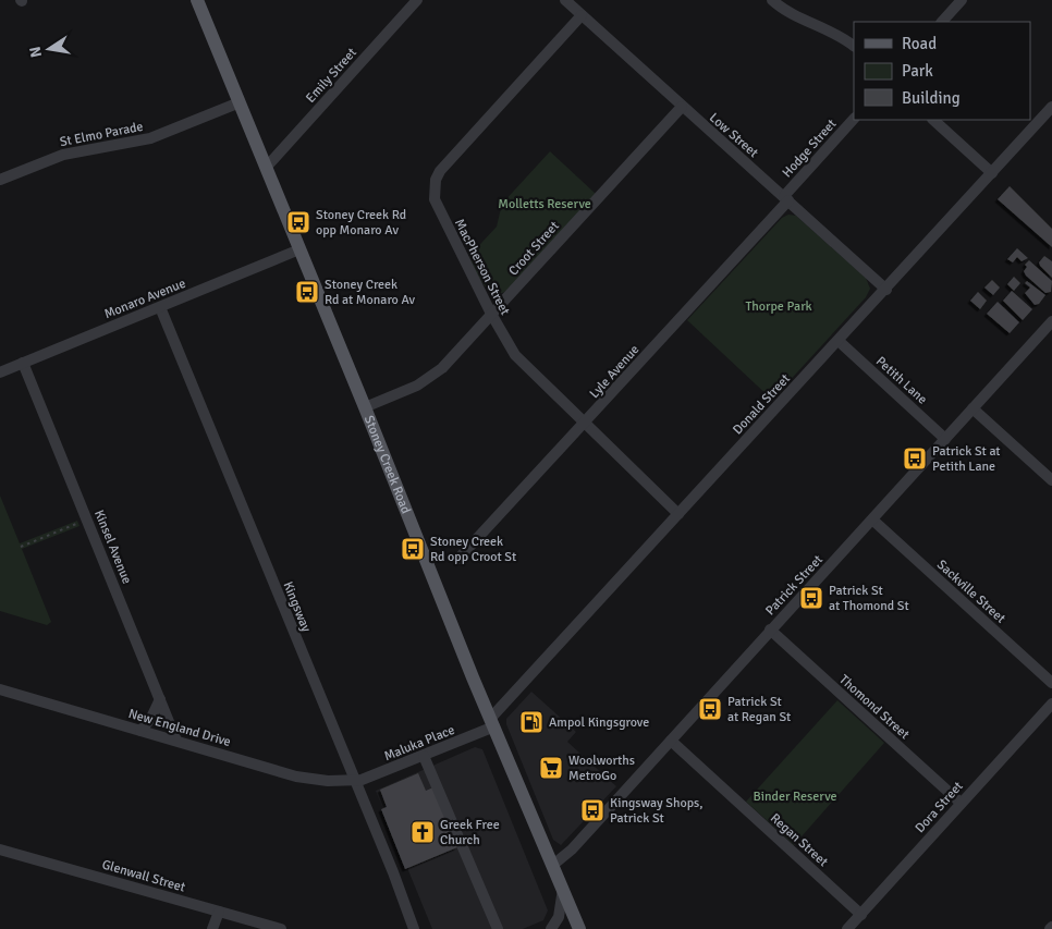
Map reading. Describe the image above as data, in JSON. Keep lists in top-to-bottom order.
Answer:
{
  "streets": {
    "main road": ["Stoney Creek Road"],
    "street": [
      "Emily Street",
      "St Elmo Parade",
      "Low Street",
      "Hodge Street",
      "Croot Street",
      "MacPherson Street",
      "Monaro Avenue",
      "Lyle Avenue",
      "Petith Lane",
      "Donald Street",
      "Kinsel Avenue",
      "Patrick Street",
      "Sackville Street",
      "Kingsway",
      "Thomond Street",
      "New England Drive",
      "Maluka Place",
      "Dora Street",
      "Regan Street",
      "Glenwall Street"
    ]
  },
  "crossings": [
    ["Emily Street", "Stoney Creek Road"],
    ["St Elmo Parade", "Stoney Creek Road"],
    ["Low Street", "Hodge Street"],
    ["Low Street", "Croot Street"],
    ["Low Street", "MacPherson Street"],
    ["Low Street", "Lyle Avenue"],
    ["Low Street", "Donald Street"],
    ["Hodge Street", "Lyle Avenue"],
    ["Croot Street", "MacPherson Street"],
    ["Croot Street", "Stoney Creek Road"],
    ["MacPherson Street", "Lyle Avenue"],
    ["MacPherson Street", "Donald Street"],
    ["Monaro Avenue", "Stoney Creek Road"],
    ["Monaro Avenue", "Kinsel Avenue"],
    ["Monaro Avenue", "Kingsway"],
    ["Petith Lane", "Donald Street"],
    ["Petith Lane", "Patrick Street"],
    ["Donald Street", "Stoney Creek Road"],
    ["Donald Street", "Maluka Place"],
    ["Stoney Creek Road", "Patrick Street"],
    ["Stoney Creek Road", "Maluka Place"],
    ["Kinsel Avenue", "New England Drive"],
    ["Patrick Street", "Sackville Street"],
    ["Patrick Street", "Thomond Street"],
    ["Patrick Street", "Regan Street"],
    ["Kingsway", "New England Drive"],
    ["Kingsway", "Maluka Place"],
    ["Thomond Street", "Dora Street"],
    ["New England Drive", "Maluka Place"],
    ["Dora Street", "Regan Street"]
  ],
  "parks": ["Molletts Reserve", "Thorpe Park", "Binder Reserve"],
  "places": {
    "bus stop": [
      "Stoney Creek Rd opp Monaro Av",
      "Stoney Creek Rd at Monaro Av",
      "Patrick St at Petith Lane",
      "Stoney Creek Rd opp Croot St",
      "Patrick St at Thomond St",
      "Patrick St at Regan St",
      "Kingsway Shops, Patrick St"
    ],
    "fuel station": ["Ampol Kingsgrove"],
    "supermarket": ["Woolworths MetroGo"],
    "church": ["Greek Free Church"]
  },
  "legend": ["Road", "Park", "Building"],
  "north": "left"
}
